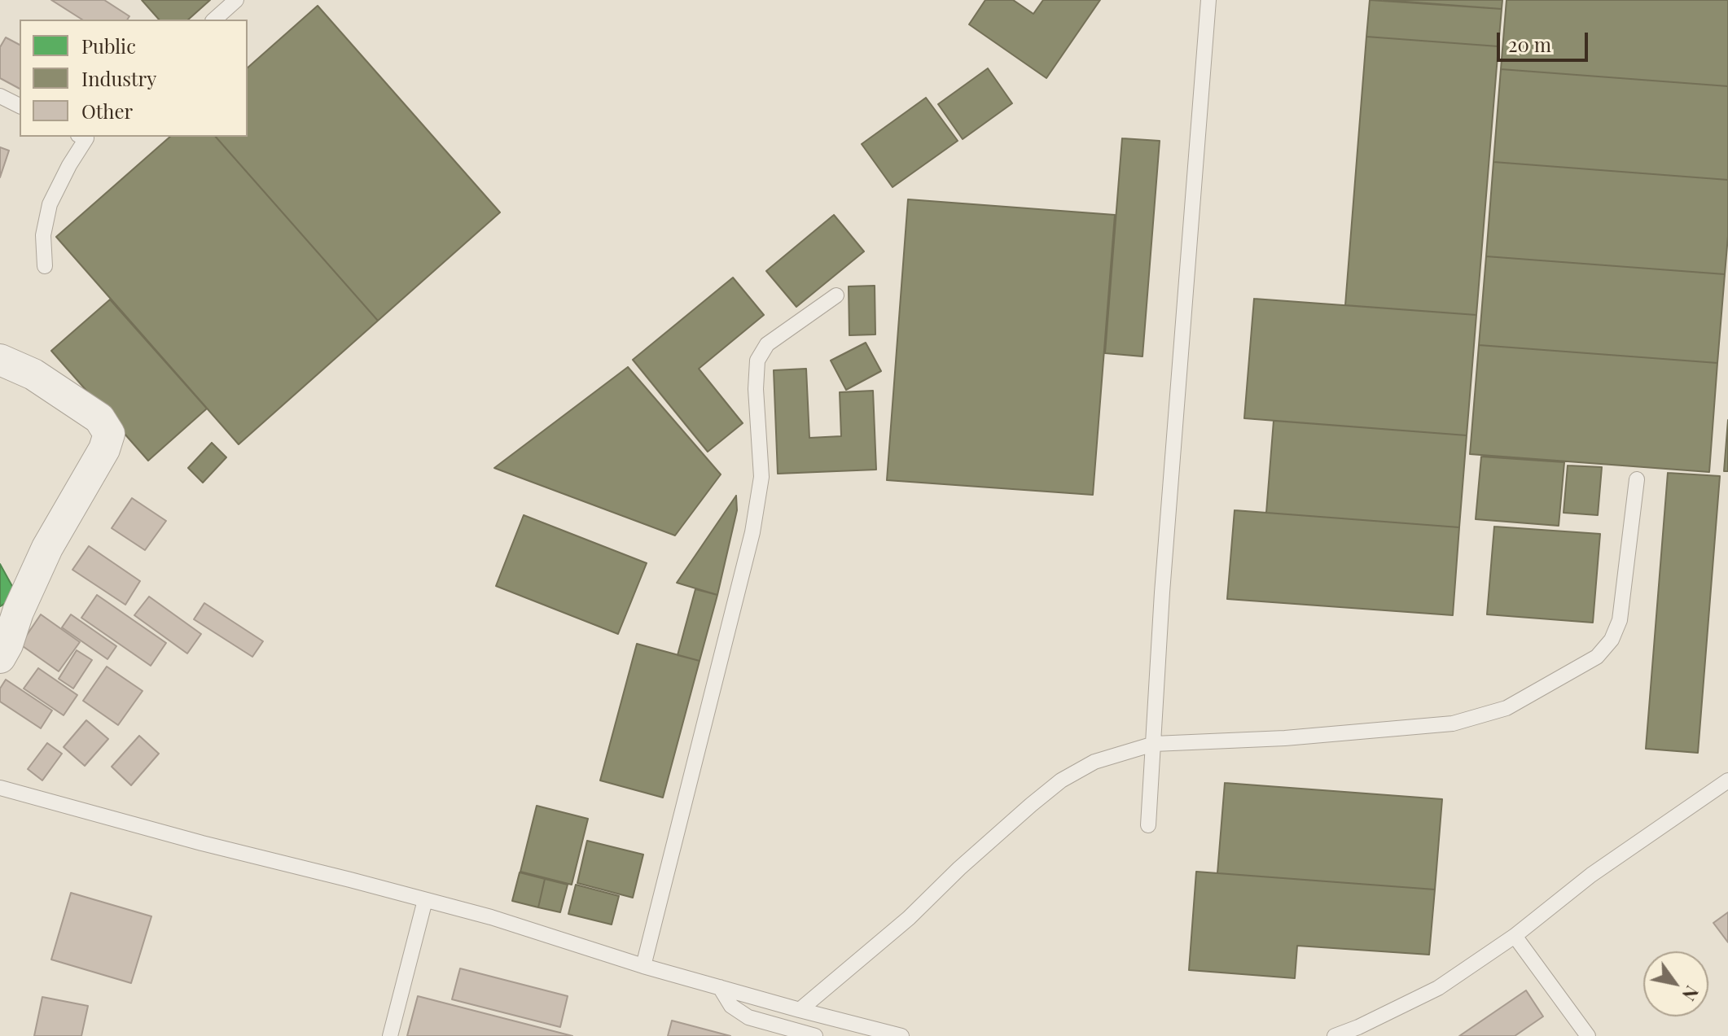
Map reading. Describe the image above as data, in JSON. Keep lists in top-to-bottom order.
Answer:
{
  "legend": ["Public", "Industry", "Other"],
  "scale_bar": "20 m",
  "north": "bottom right"
}
